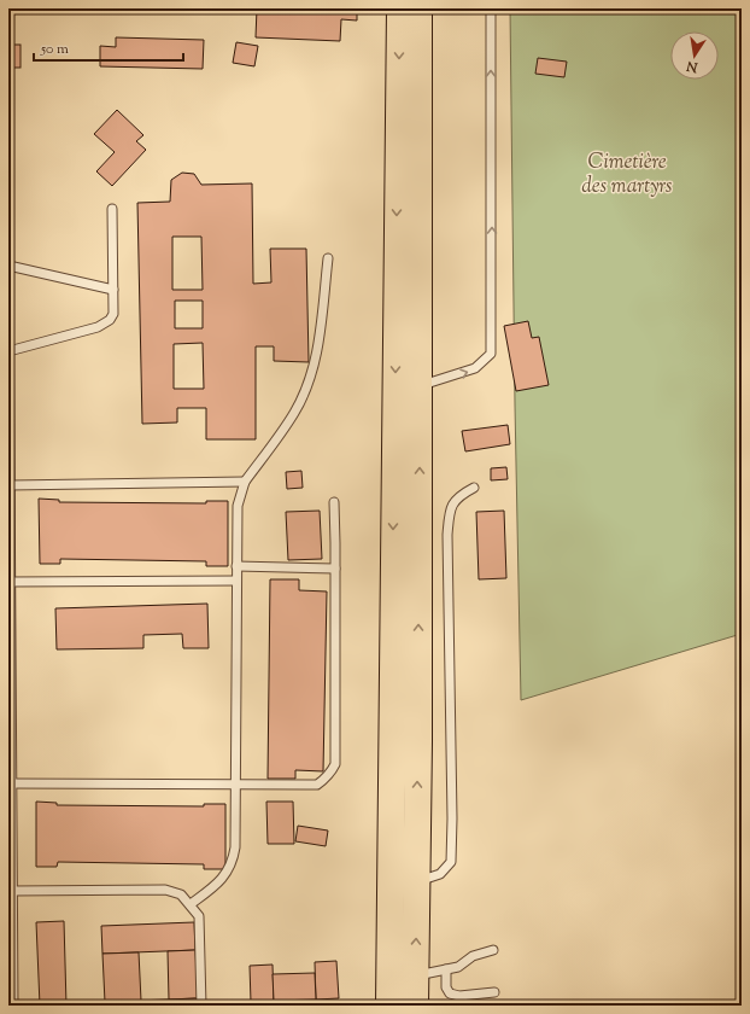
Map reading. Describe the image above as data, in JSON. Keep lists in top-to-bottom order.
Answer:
{
  "parks": ["Cimetière des martyrs"],
  "scale_bar": "50 m",
  "north": "bottom"
}
